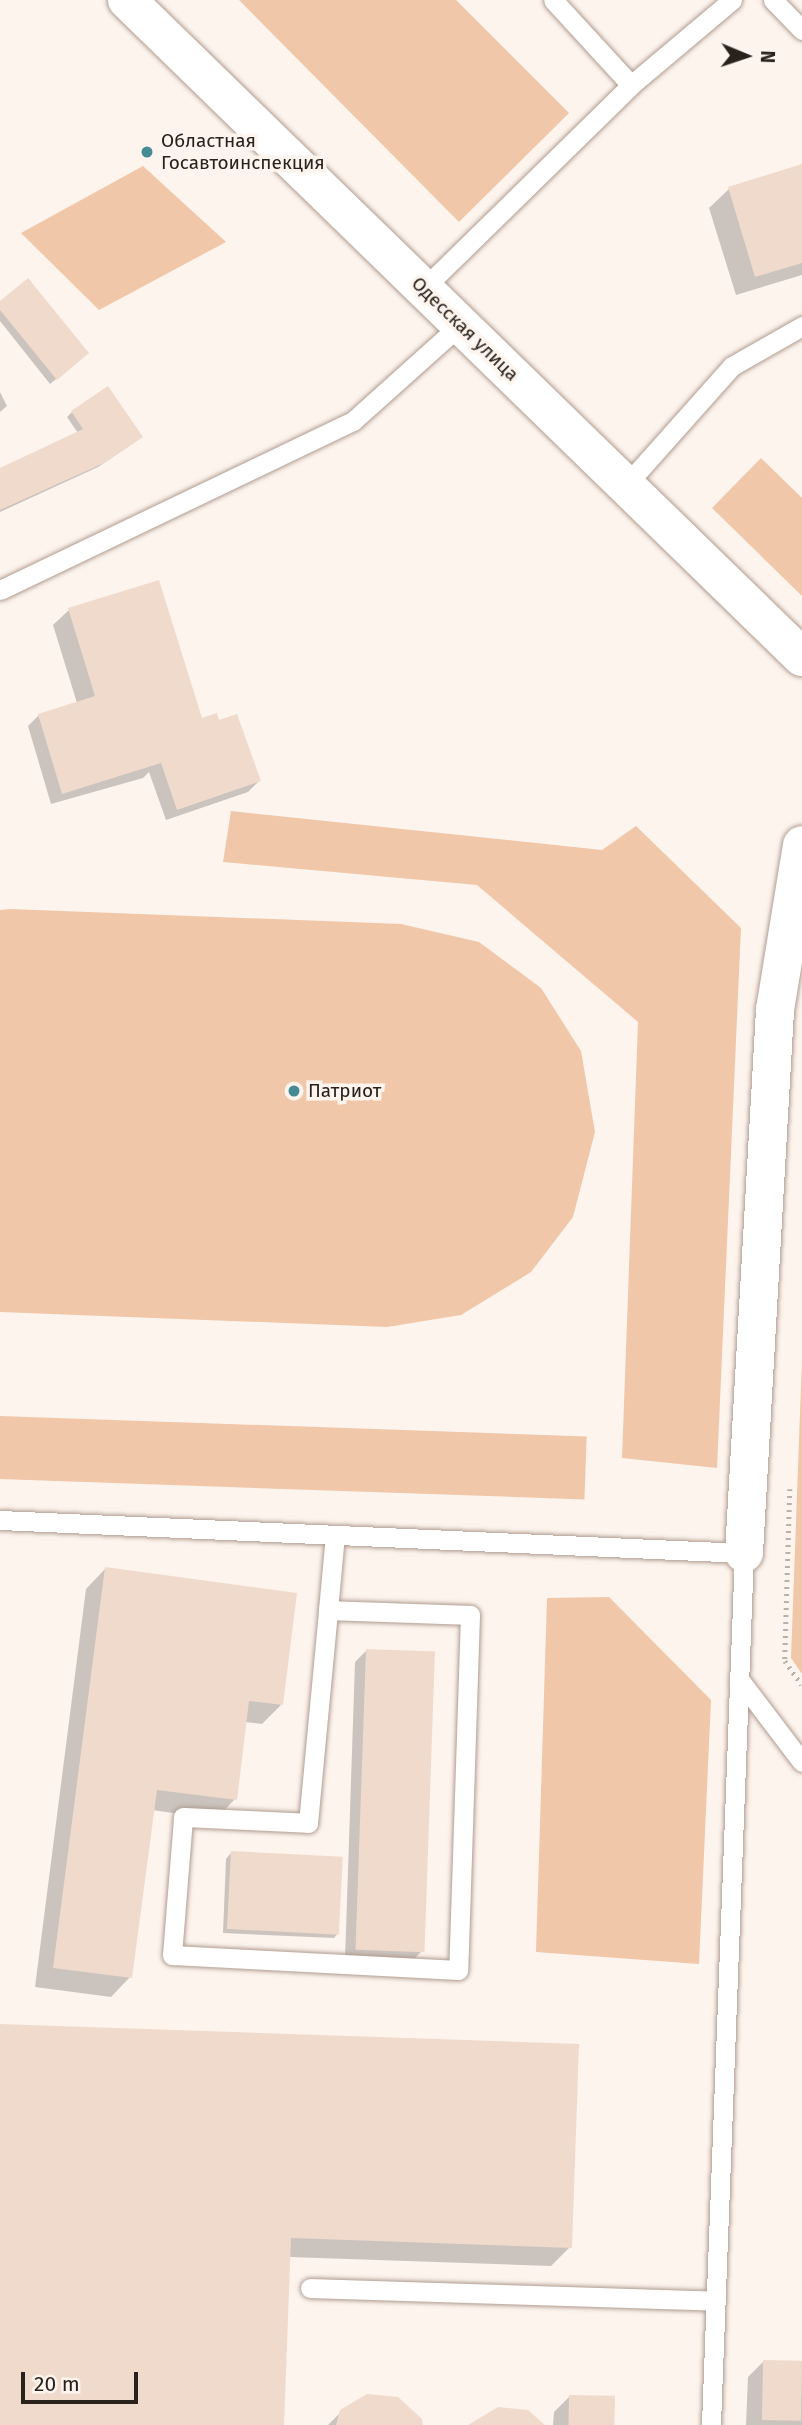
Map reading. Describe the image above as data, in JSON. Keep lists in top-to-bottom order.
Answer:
{
  "streets": {
    "street": ["Одесская улица"]
  },
  "places": ["Областная Госавтоинспекция", "Патриот"],
  "scale_bar": "20 m",
  "north": "right"
}
